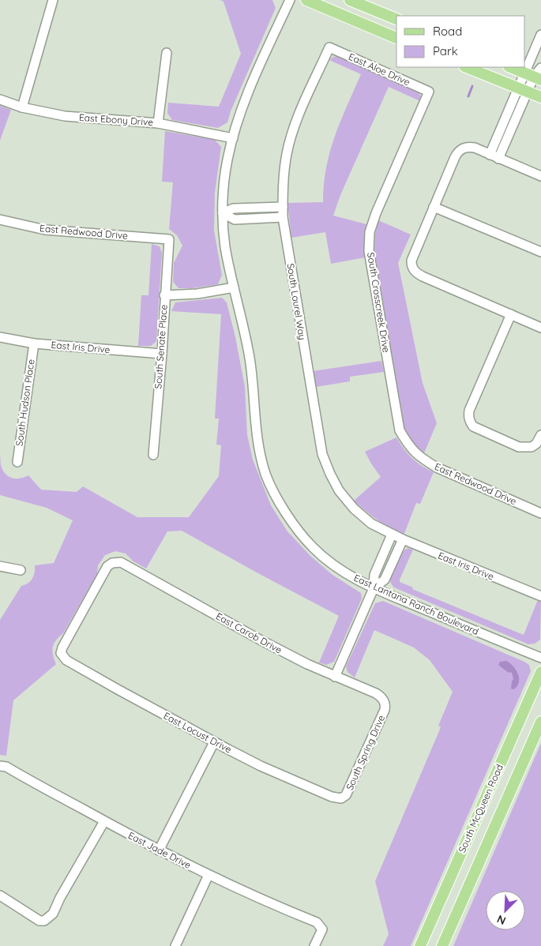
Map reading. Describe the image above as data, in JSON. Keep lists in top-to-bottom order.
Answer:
{
  "streets": {
    "main road": ["South McQueen Road"],
    "street": [
      "East Aloe Drive",
      "East Ebony Drive",
      "East Redwood Drive",
      "South Laurel Way",
      "South Crosscreek Drive",
      "South Senate Place",
      "East Iris Drive",
      "South Hudson Place",
      "East Lantana Ranch Boulevard",
      "East Carob Drive",
      "East Locust Drive",
      "South Spring Drive",
      "East Jade Drive"
    ]
  },
  "crossings": [
    ["East Aloe Drive", "South Laurel Way"],
    ["East Aloe Drive", "South Crosscreek Drive"],
    ["East Ebony Drive", "East Lantana Ranch Boulevard"],
    ["East Redwood Drive", "South Crosscreek Drive"],
    ["East Redwood Drive", "South Senate Place"],
    ["South Laurel Way", "East Iris Drive"],
    ["South Senate Place", "East Iris Drive"],
    ["East Iris Drive", "South Hudson Place"],
    ["East Carob Drive", "East Locust Drive"],
    ["East Carob Drive", "South Spring Drive"],
    ["East Locust Drive", "South Spring Drive"]
  ],
  "legend": ["Road", "Park"],
  "north": "bottom left"
}
